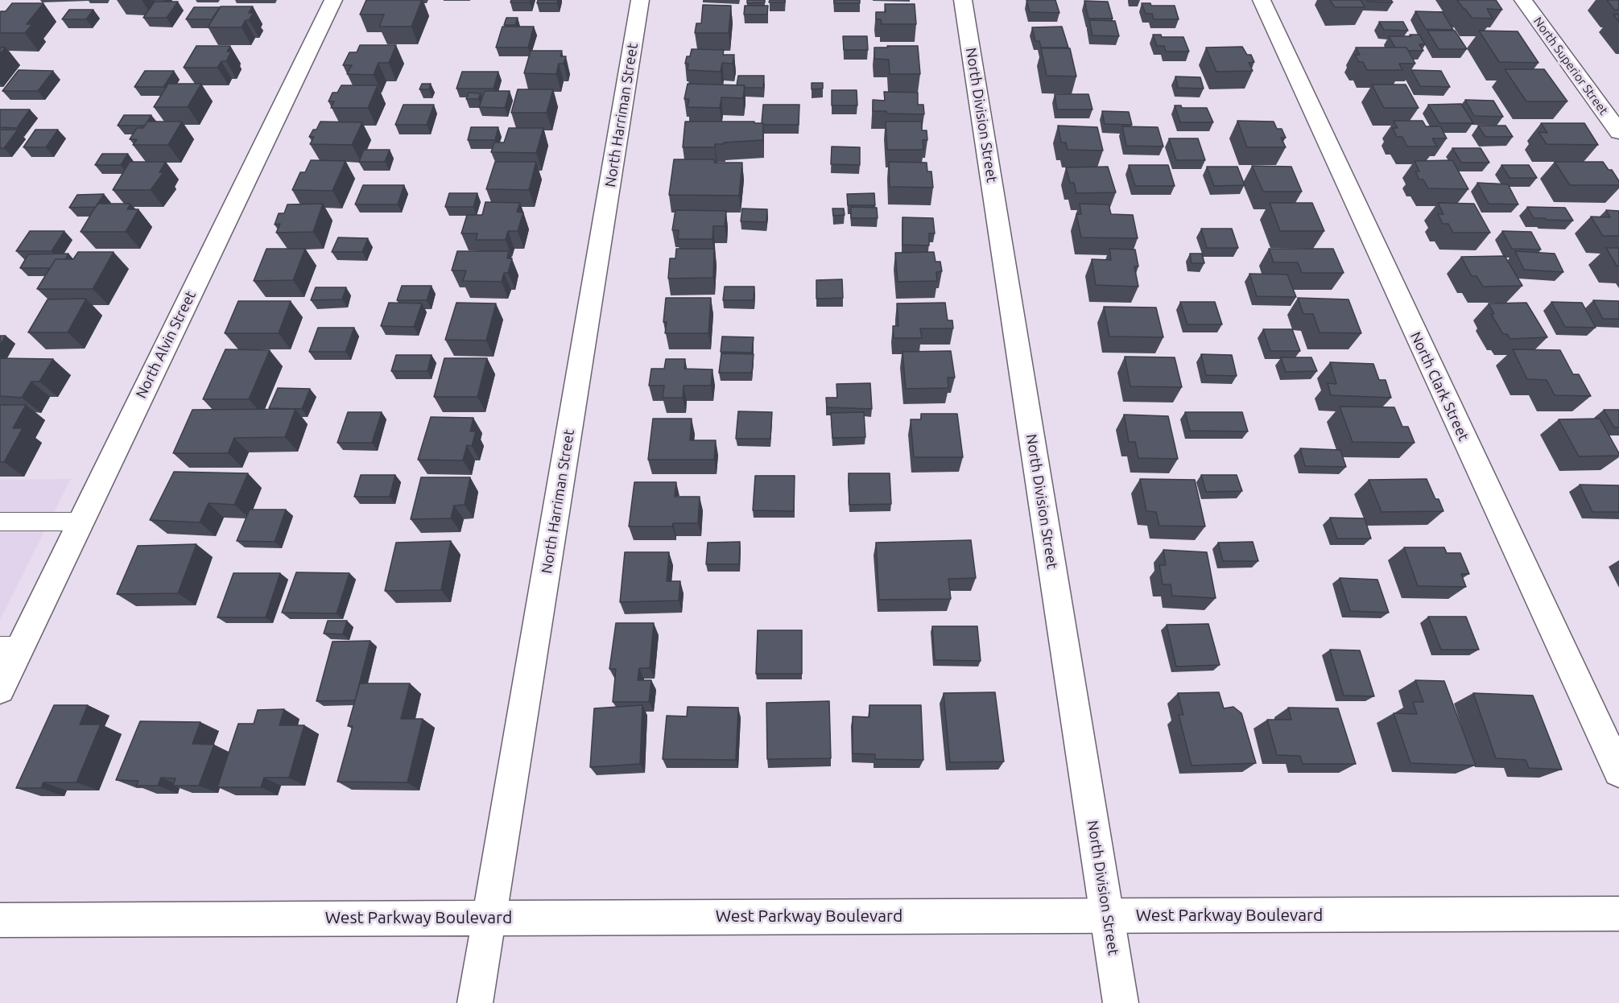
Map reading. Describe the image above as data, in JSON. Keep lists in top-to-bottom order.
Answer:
{
  "streets": {
    "street": [
      "North Superior Street",
      "North Harriman Street",
      "North Division Street",
      "North Alvin Street",
      "North Clark Street",
      "West Parkway Boulevard"
    ]
  },
  "crossings": [
    ["North Harriman Street", "West Parkway Boulevard"],
    ["North Division Street", "West Parkway Boulevard"]
  ]
}
